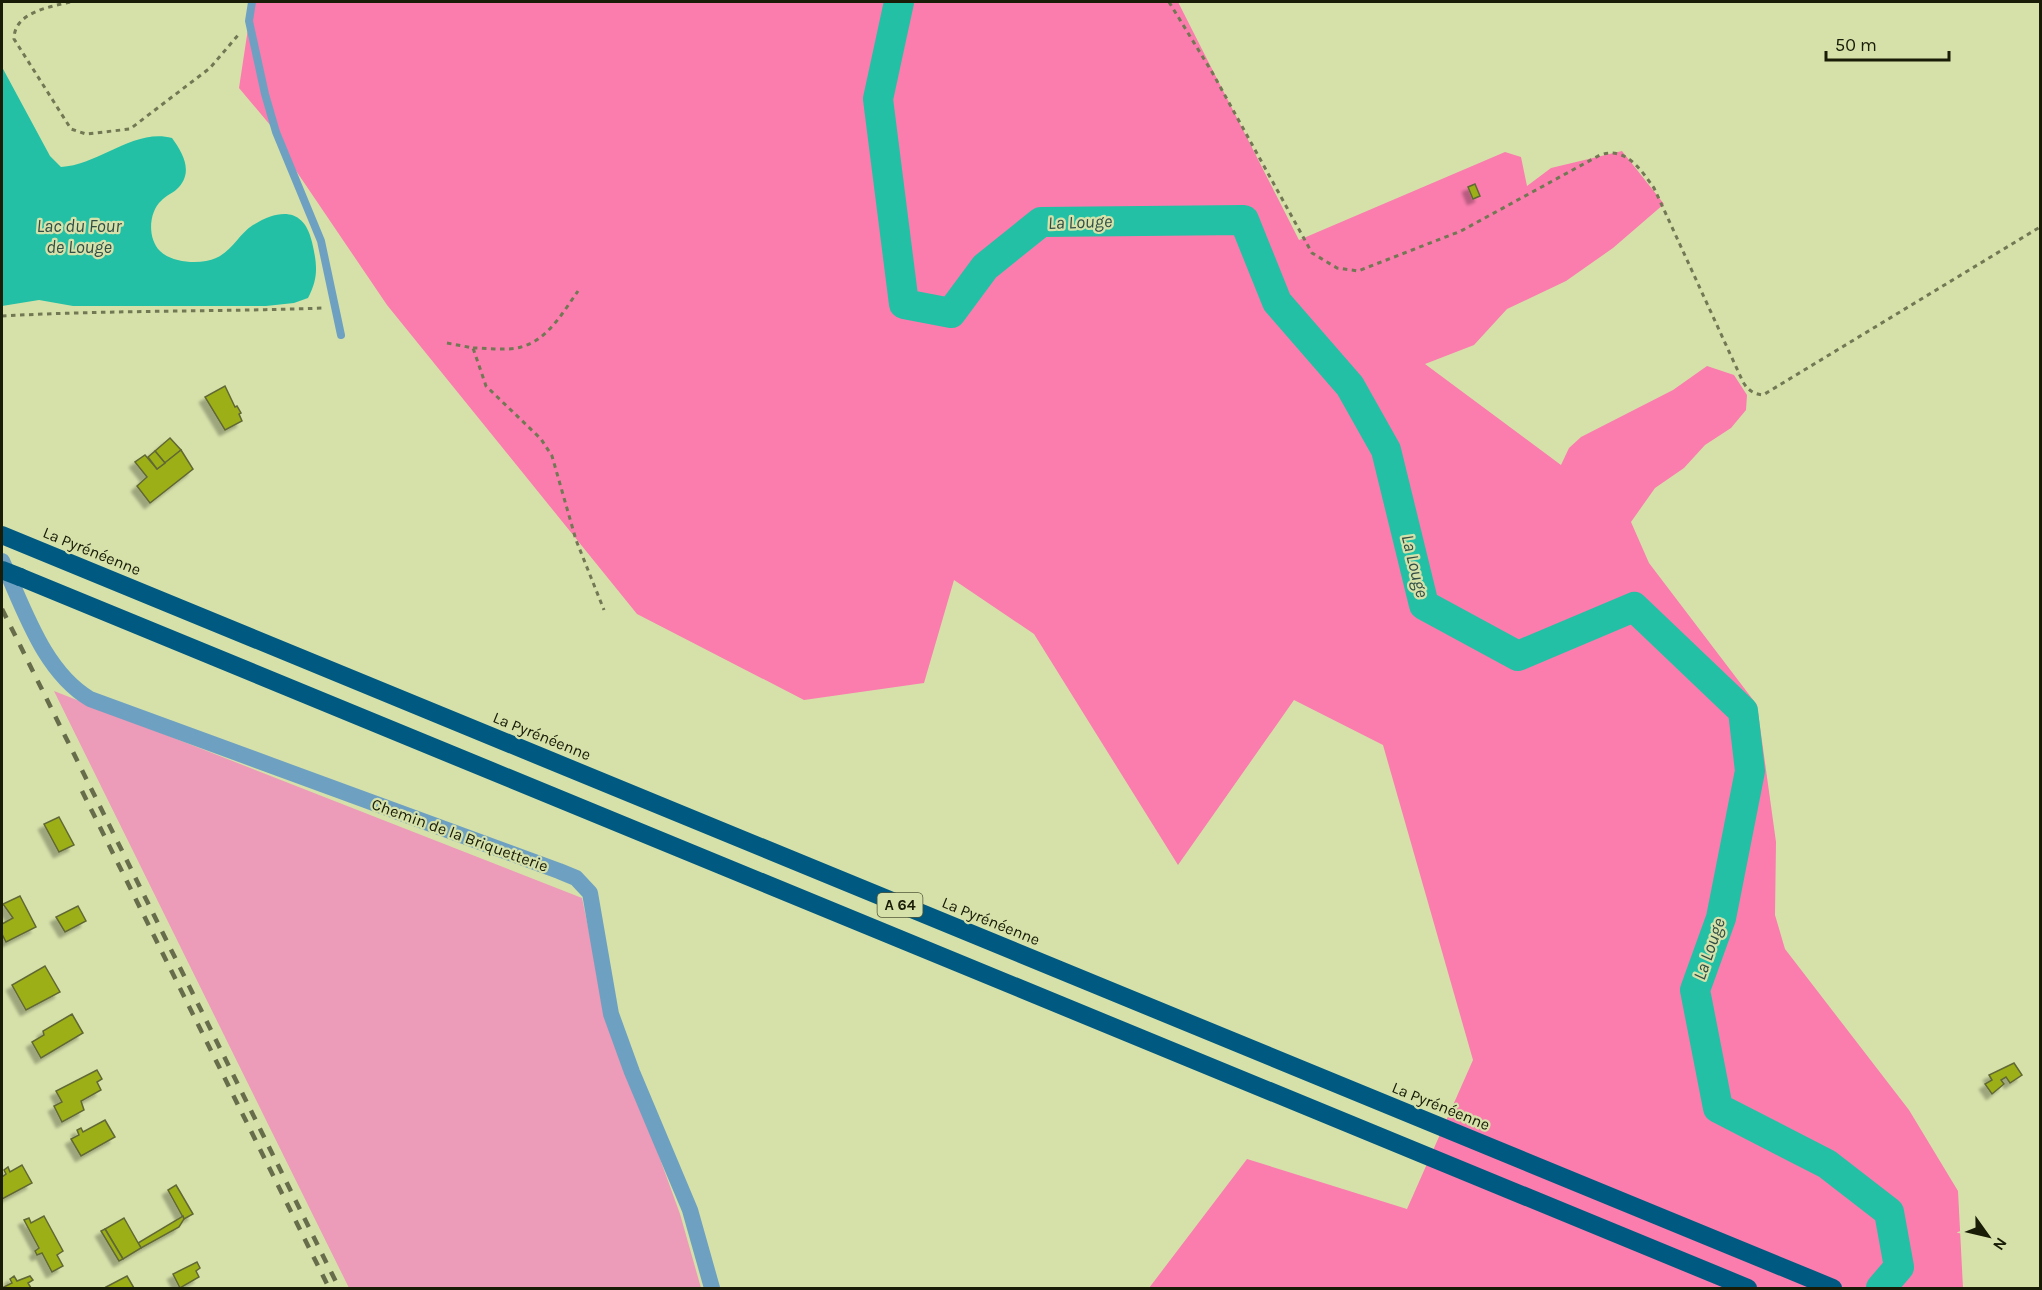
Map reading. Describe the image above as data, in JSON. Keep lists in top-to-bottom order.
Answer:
{
  "streets": {
    "highway": ["La Pyrénéenne", "A 64"],
    "street": ["Chemin de la Briquetterie"]
  },
  "water": ["La Louge", "Lac du Four de Louge"],
  "scale_bar": "50 m",
  "north": "bottom right"
}
